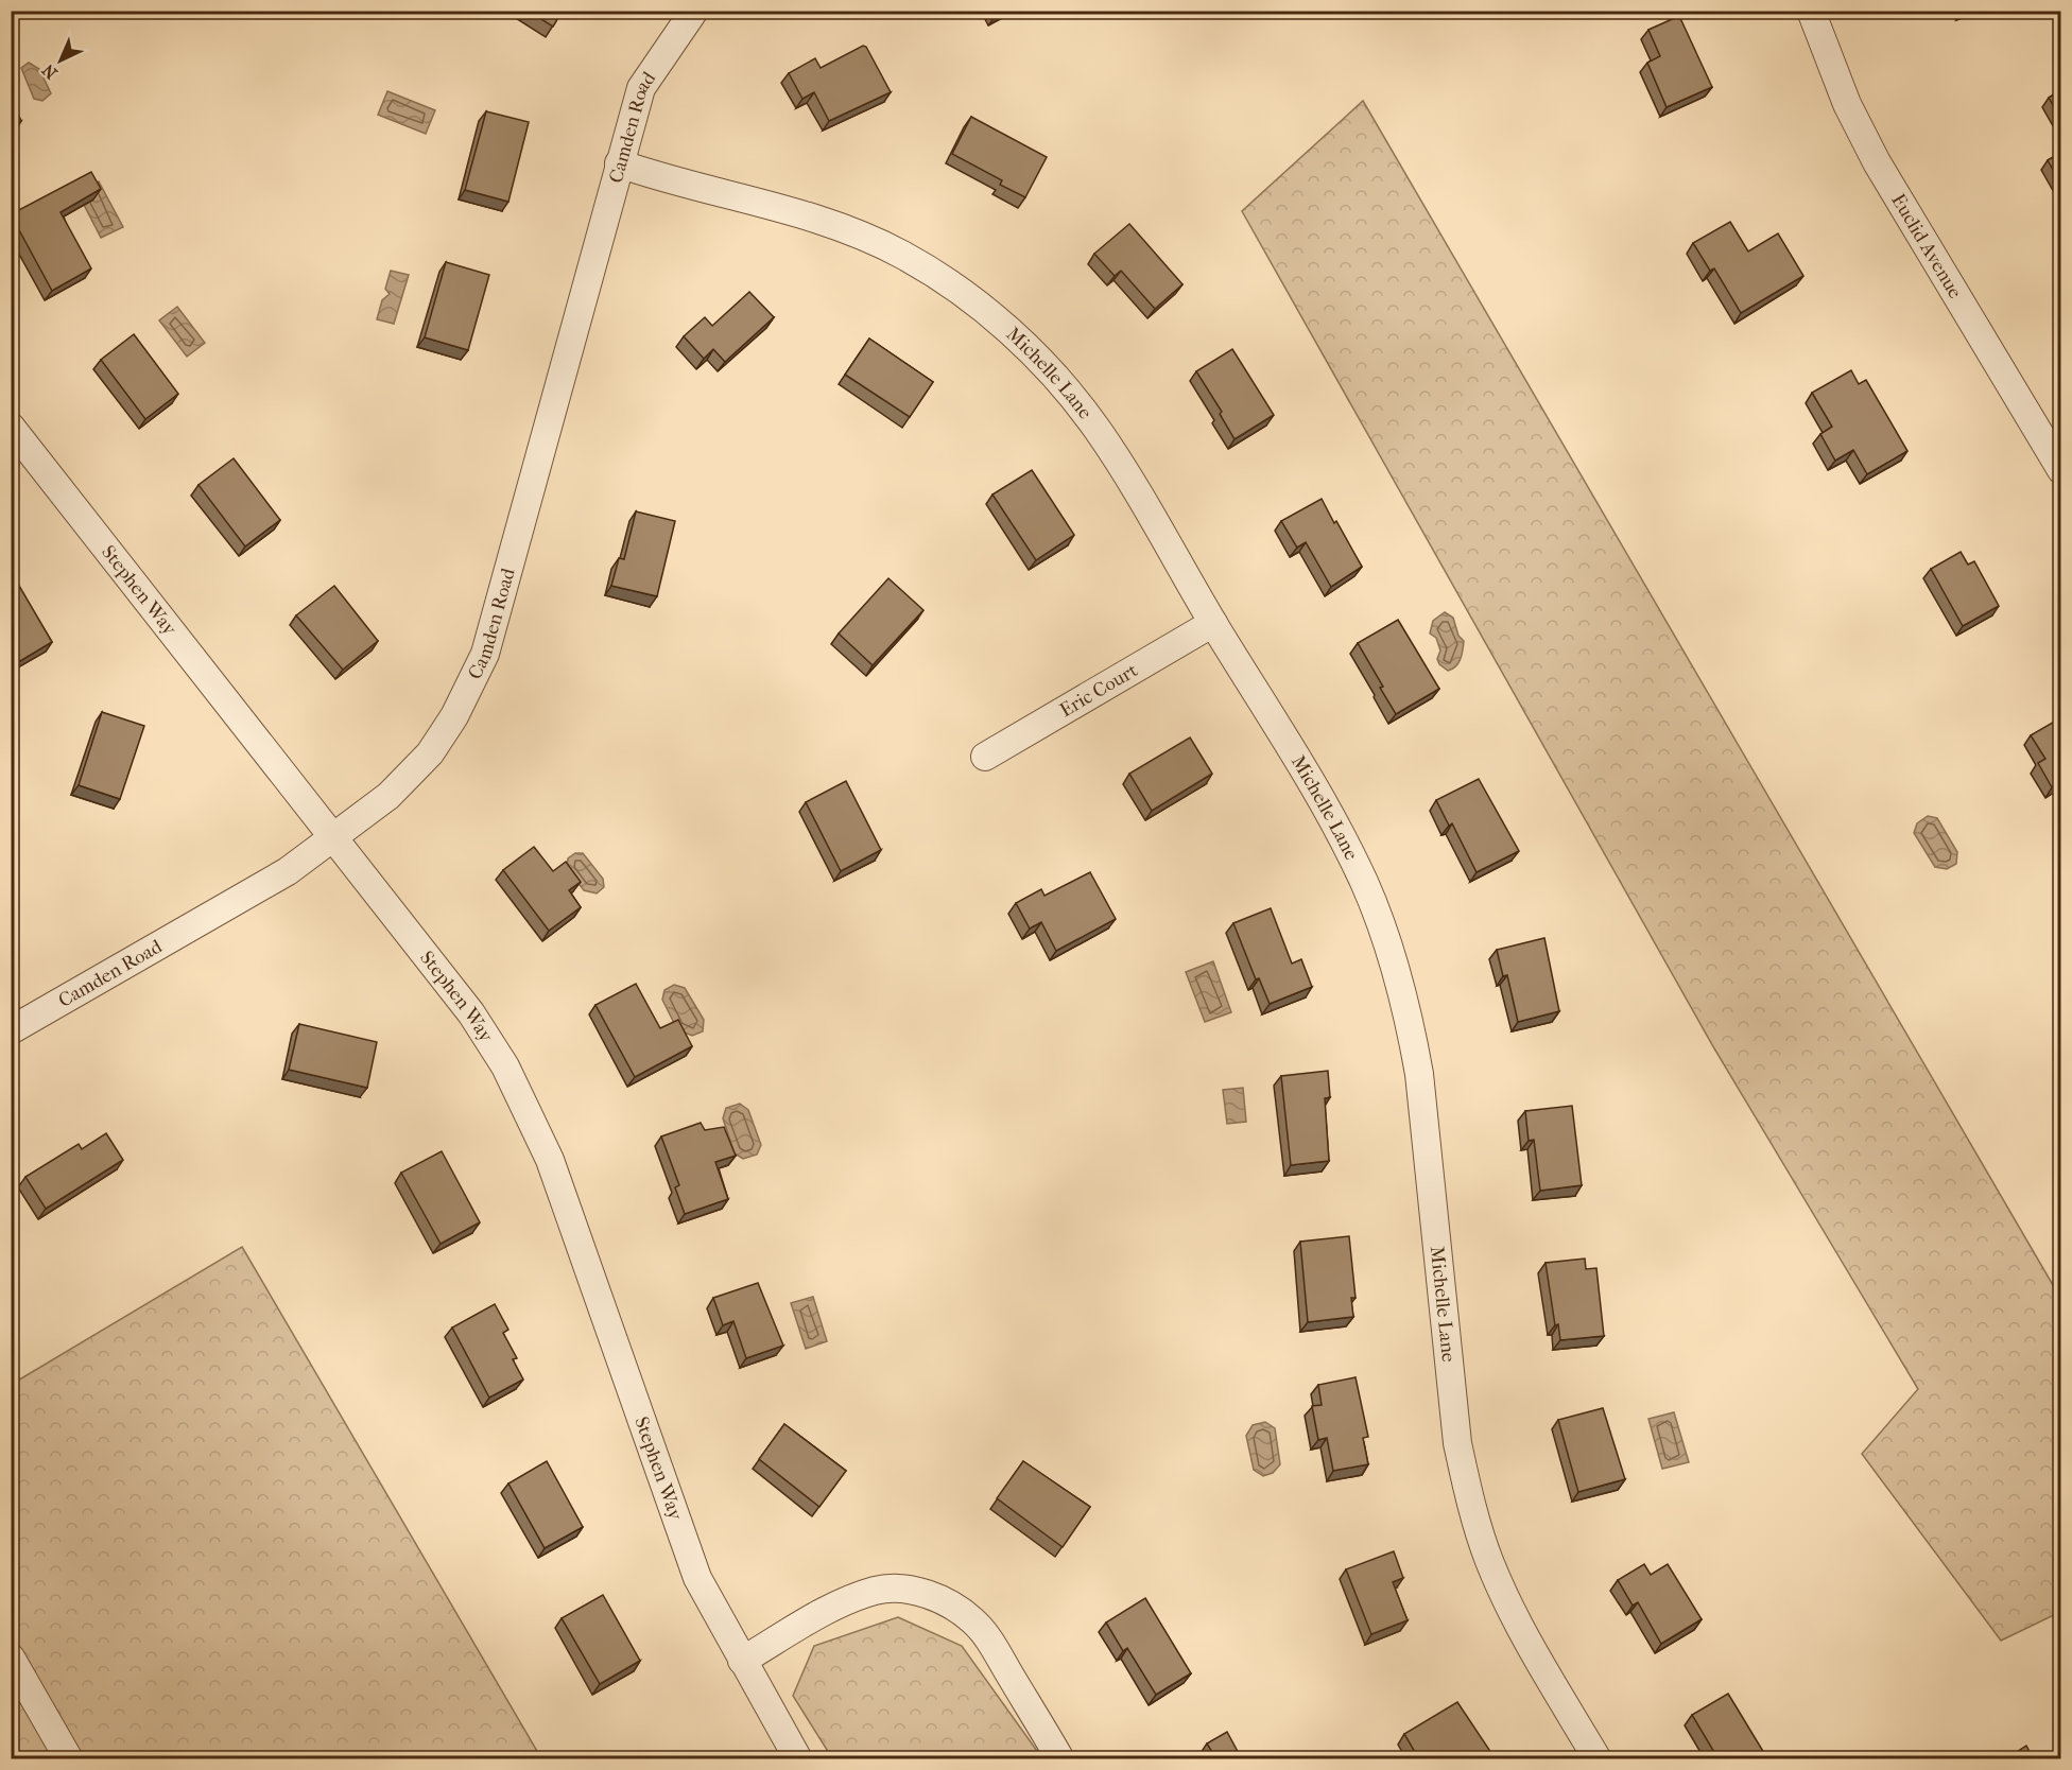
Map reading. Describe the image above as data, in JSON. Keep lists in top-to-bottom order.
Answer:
{
  "streets": {
    "street": [
      "Camden Road",
      "Euclid Avenue",
      "Michelle Lane",
      "Stephen Way",
      "Eric Court"
    ]
  },
  "crossings": [
    ["Camden Road", "Michelle Lane"],
    ["Camden Road", "Stephen Way"],
    ["Michelle Lane", "Eric Court"]
  ],
  "north": "bottom left"
}
